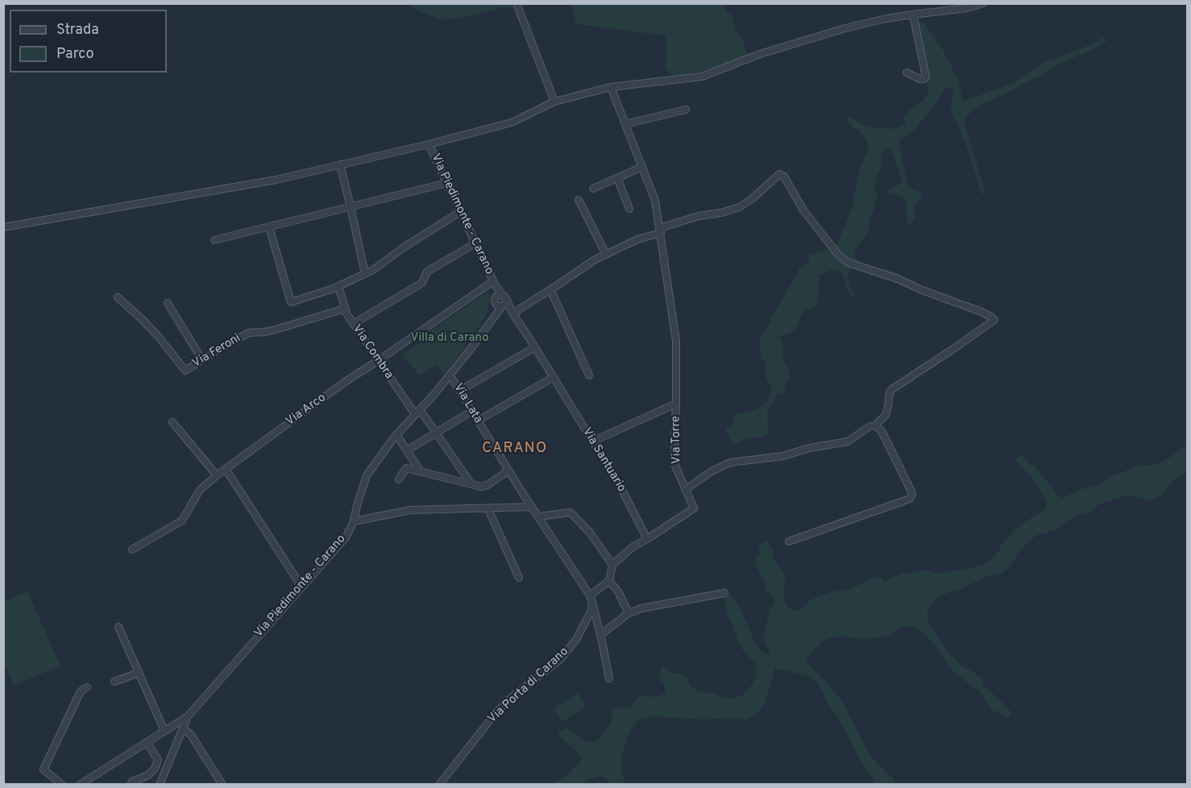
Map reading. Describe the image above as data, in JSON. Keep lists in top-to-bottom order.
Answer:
{
  "streets": {
    "street": [
      "Via Piedimonte - Carano",
      "Via Feroni",
      "Via Combra",
      "Via Lata",
      "Via Arco",
      "Via Torre",
      "Via Santuario",
      "Via Porta di Carano"
    ]
  },
  "crossings": [
    ["Via Piedimonte - Carano", "Via Combra"],
    ["Via Piedimonte - Carano", "Via Lata"],
    ["Via Piedimonte - Carano", "Via Arco"],
    ["Via Piedimonte - Carano", "Via Santuario"],
    ["Via Feroni", "Via Combra"],
    ["Via Combra", "Via Arco"],
    ["Via Torre", "Via Santuario"]
  ],
  "districts": ["CARANO"],
  "parks": ["Villa di Carano"],
  "legend": ["Strada", "Parco"]
}
